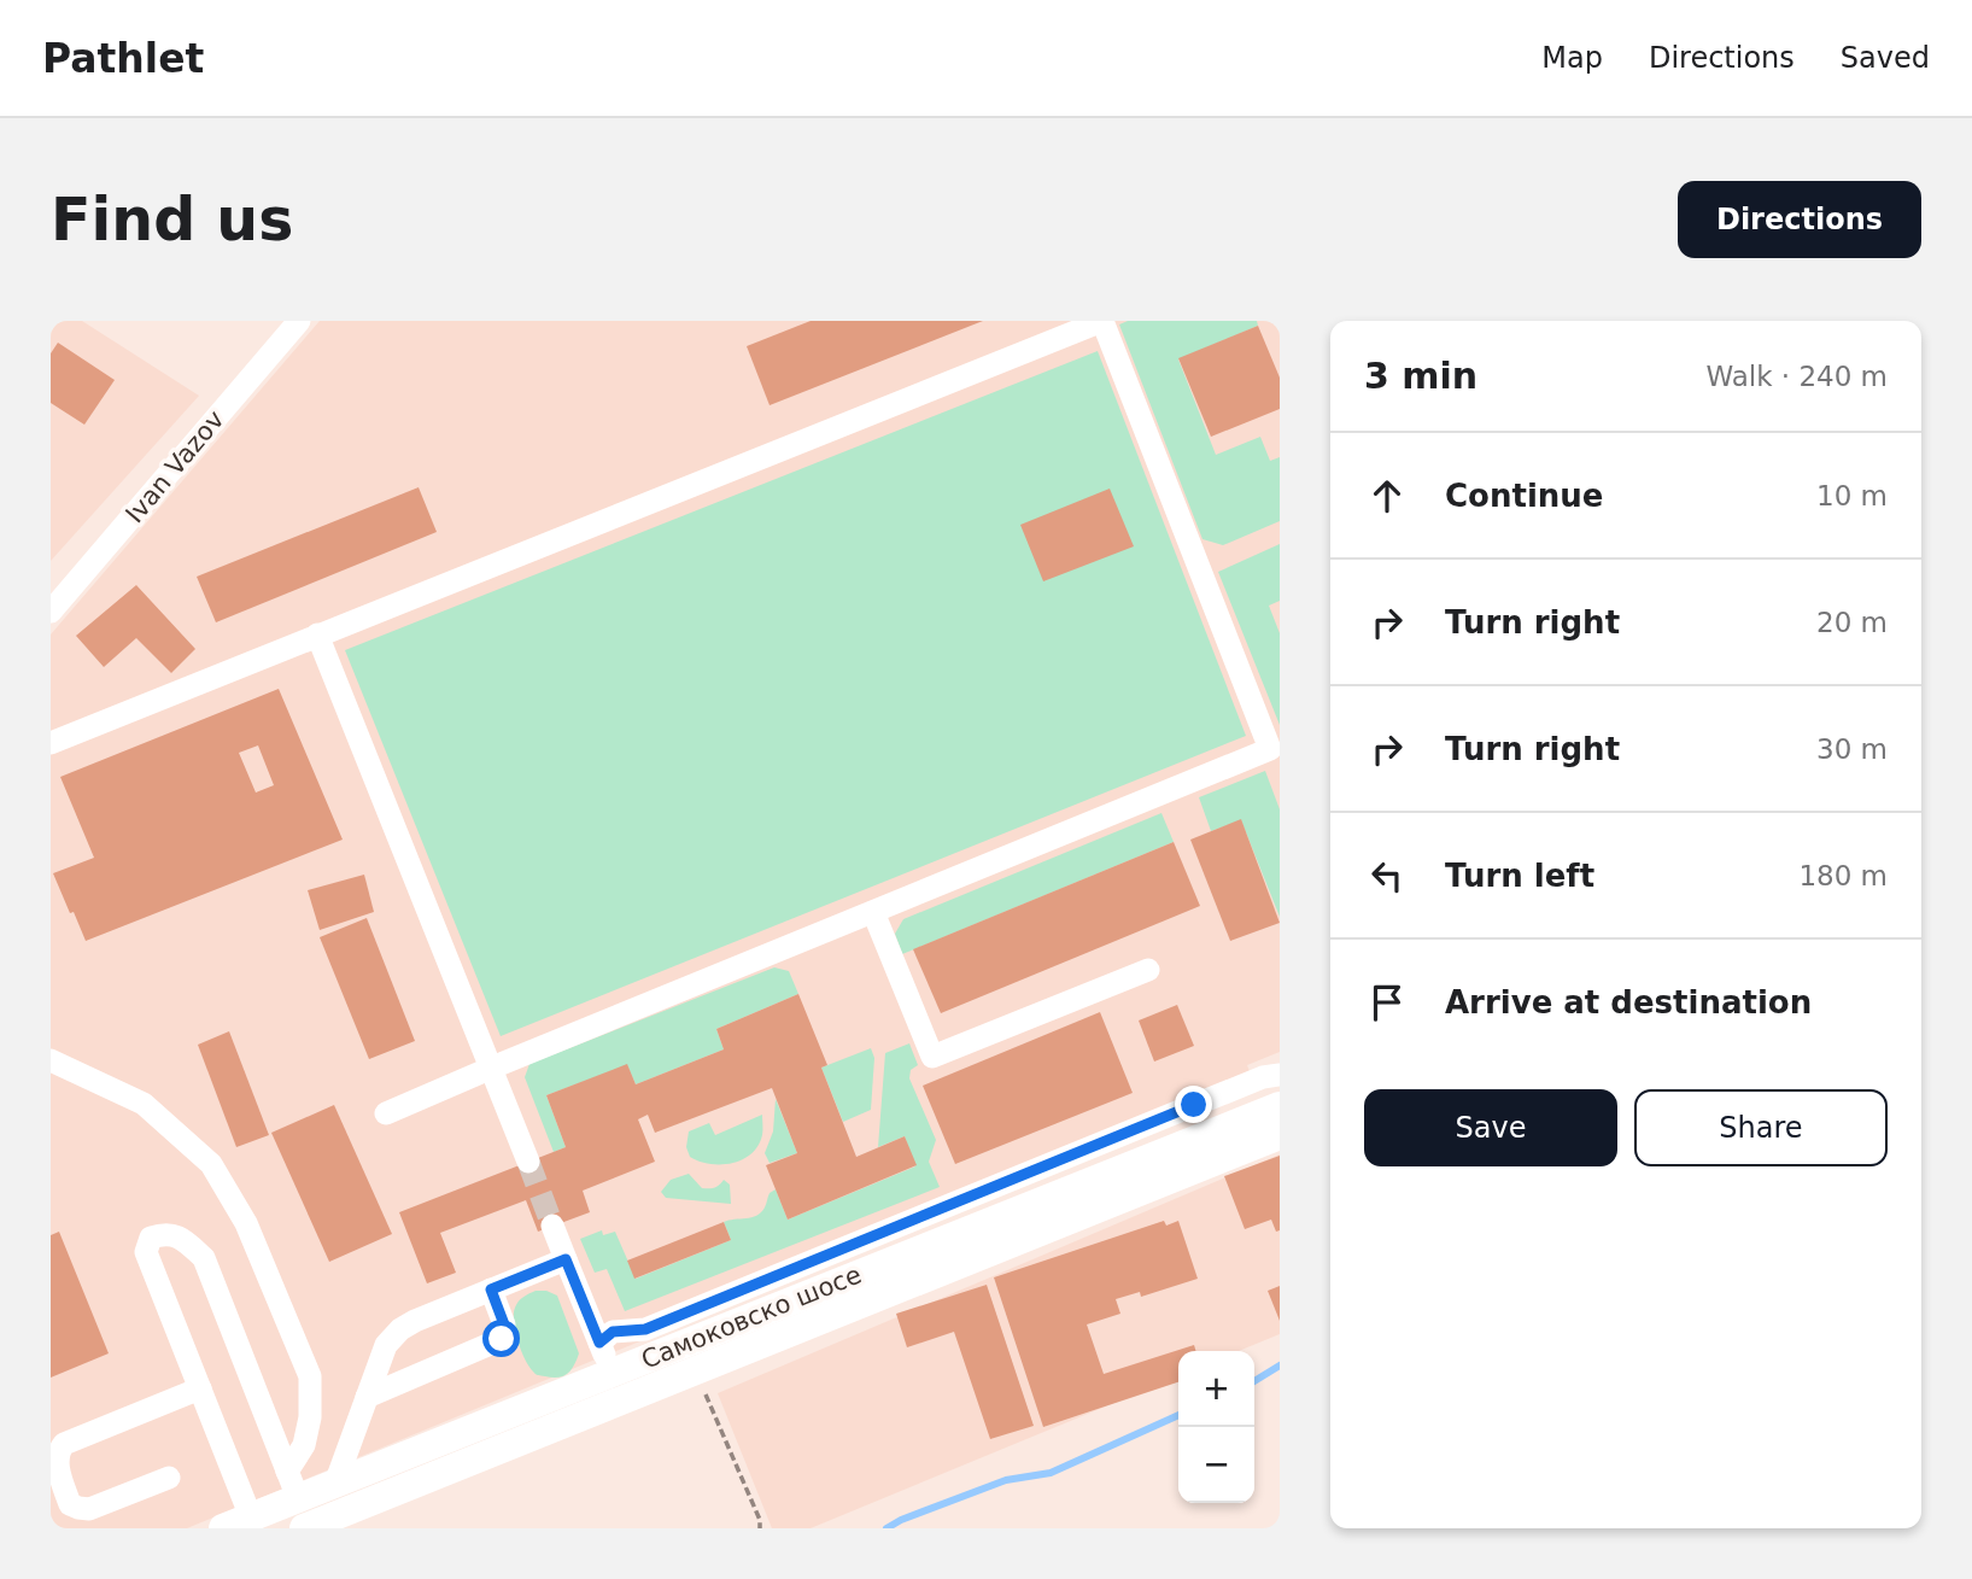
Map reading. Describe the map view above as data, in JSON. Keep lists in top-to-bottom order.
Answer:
{
  "streets": {
    "main road": ["Самоковско шосе"],
    "street": ["Ivan Vazov"]
  },
  "page": {
    "header": "Pathlet",
    "nav": ["Map", "Directions", "Saved"],
    "buttons": [
      "Directions",
      ["Save", "Share"]
    ],
    "title": "Find us",
    "heading": ["3 min", "Walk · 240 m"],
    "list": [
      ["Continue", "10 m"],
      ["Turn right", "20 m"],
      ["Turn right", "30 m"],
      ["Turn left", "180 m"],
      "Arrive at destination"
    ],
    "map_buttons": ["+", "−"]
  }
}
